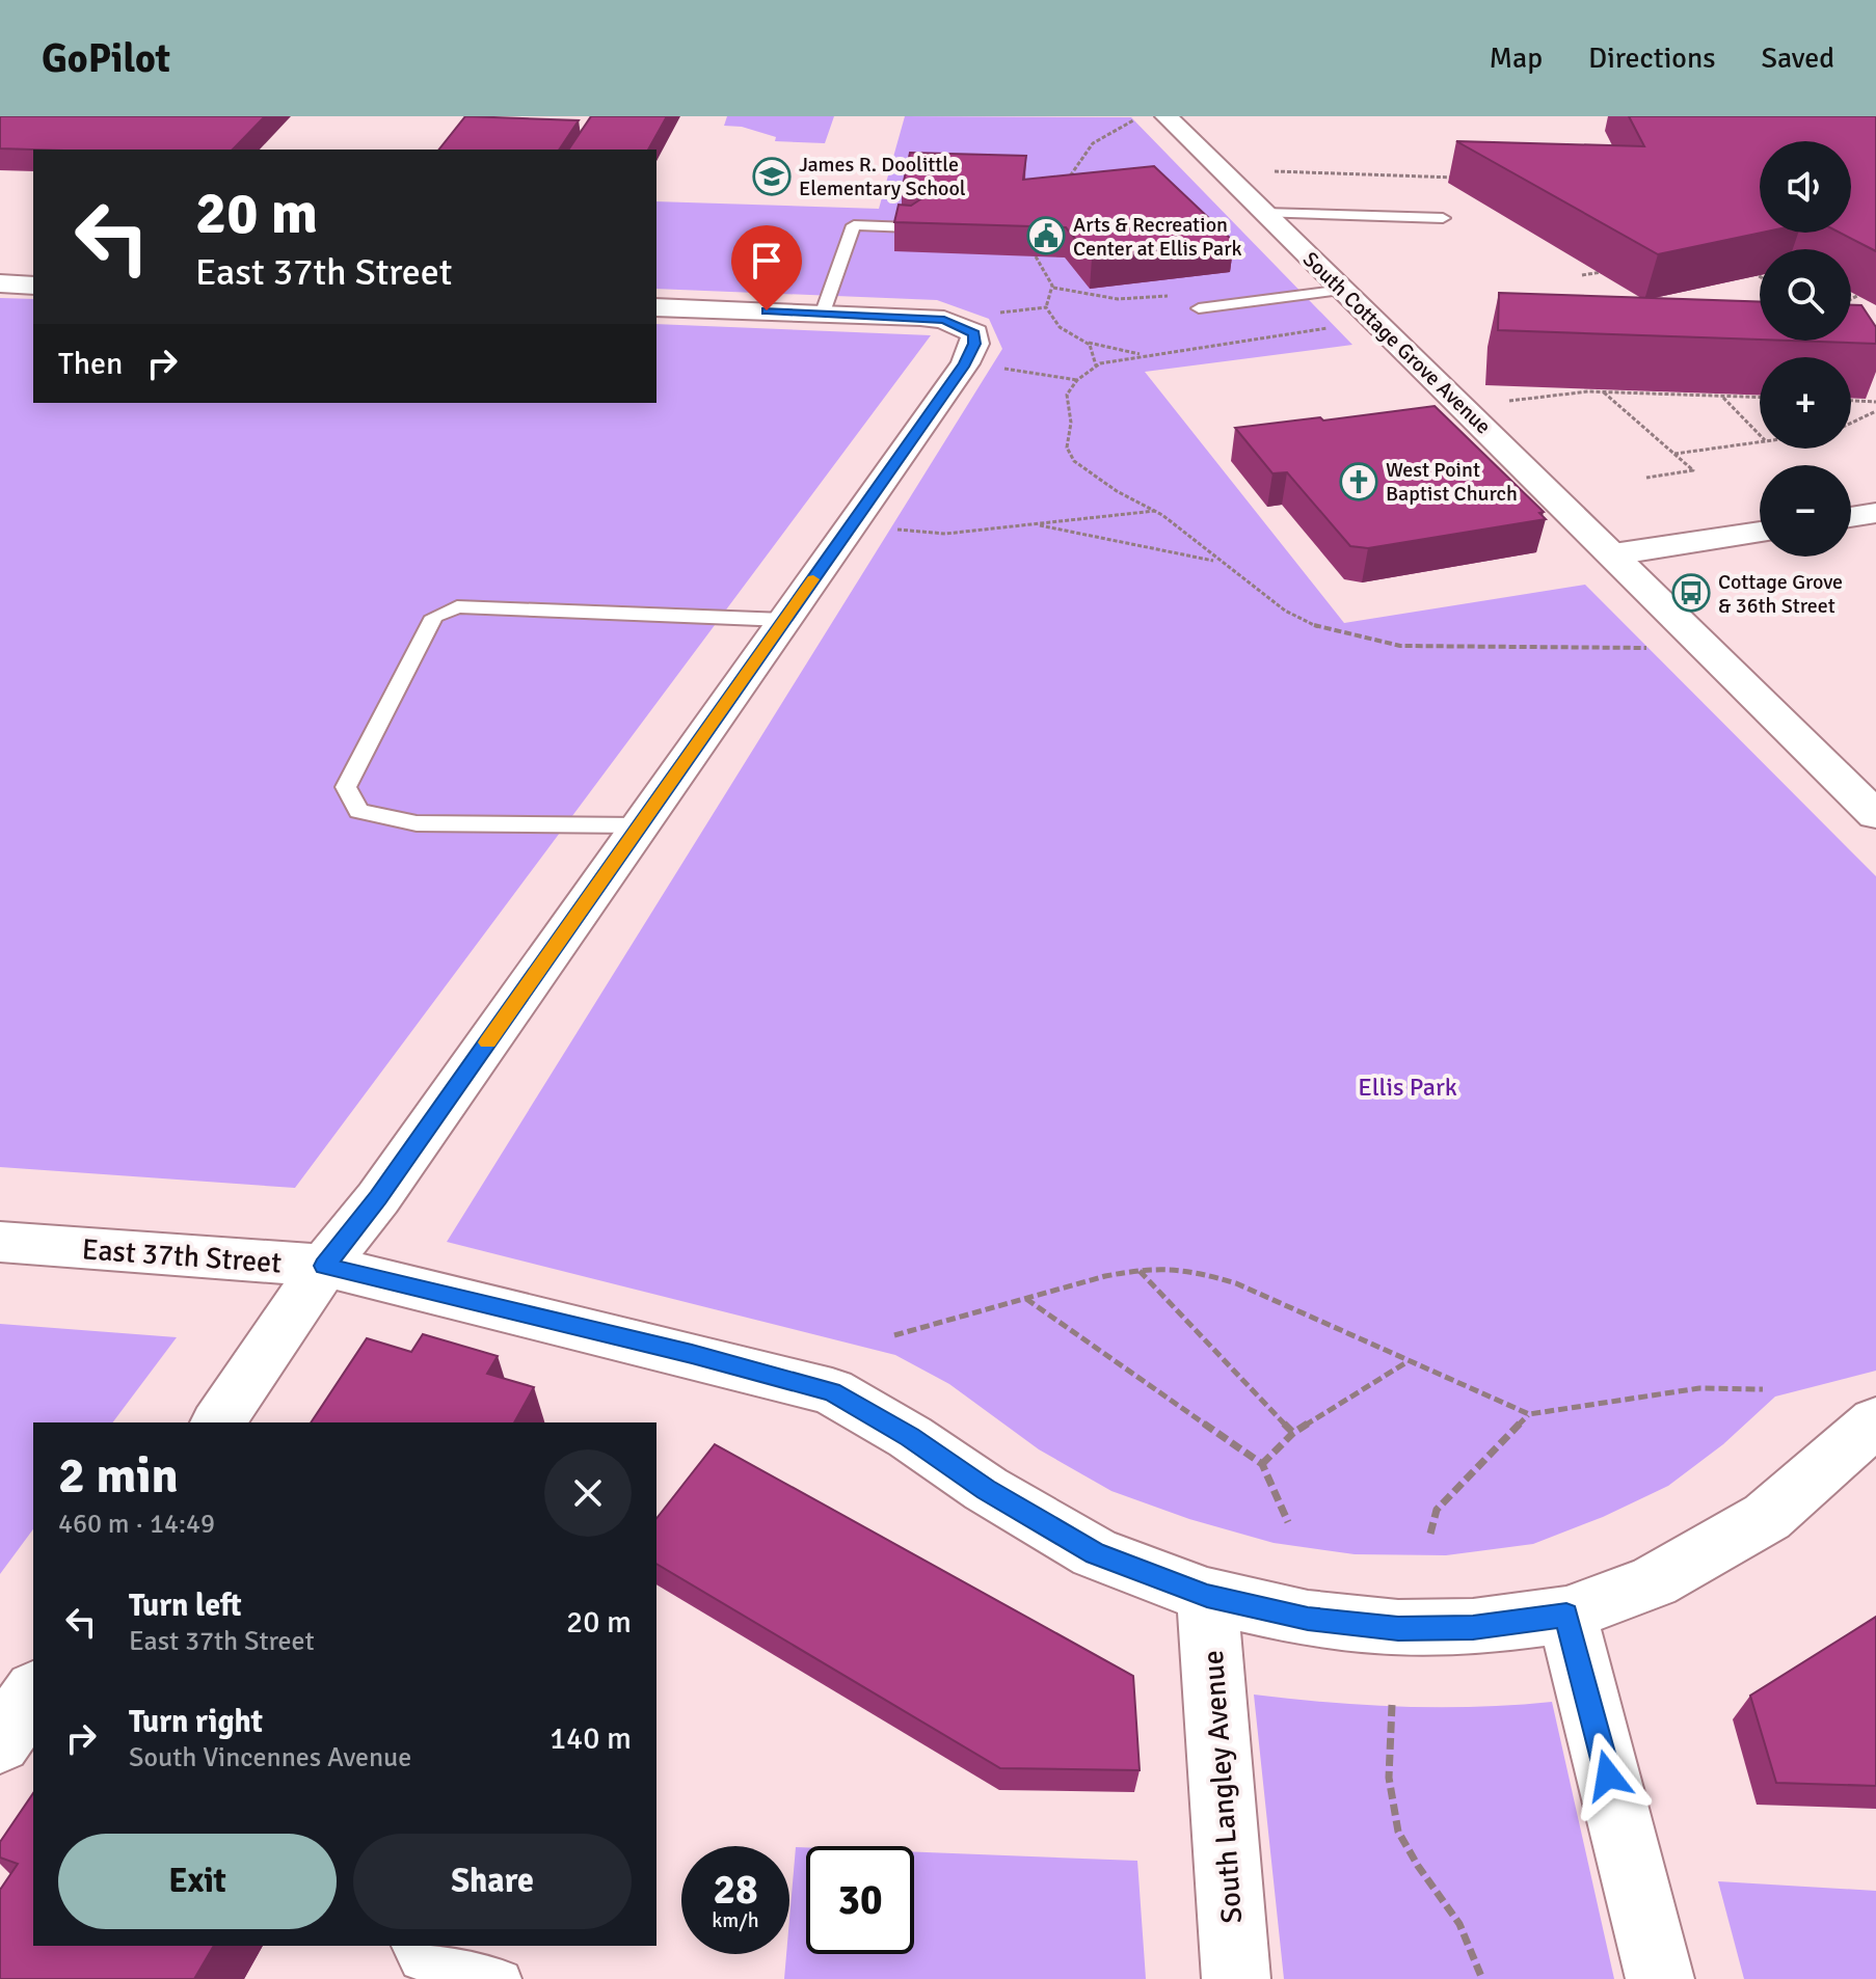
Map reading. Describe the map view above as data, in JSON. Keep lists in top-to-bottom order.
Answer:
{
  "streets": {
    "street": ["South Cottage Grove Avenue", "East 37th Street", "South Langley Avenue"]
  },
  "crossings": [
    ["East 37th Street", "South Langley Avenue"]
  ],
  "parks": ["Ellis Park"],
  "places": {
    "school or university": ["James R. Doolittle Elementary School"],
    "public building": ["Arts & Recreation Center at Ellis Park"],
    "church": ["West Point Baptist Church"],
    "bus stop": ["Cottage Grove & 36th Street"]
  },
  "page": {
    "header": "GoPilot",
    "nav": ["Map", "Directions", "Saved"],
    "map_buttons": ["+", "−"],
    "turn": ["20 m", "East 37th Street"],
    "then": "Then",
    "heading": ["2 min", "460 m · 14:49"],
    "list": [
      {
        "name": "Turn left",
        "note": "East 37th Street",
        "value": "20 m"
      },
      {
        "name": "Turn right",
        "note": "South Vincennes Avenue",
        "value": "140 m"
      }
    ],
    "buttons": ["Exit", "Share"],
    "speed": "28 km/h",
    "limit": "30"
  }
}
